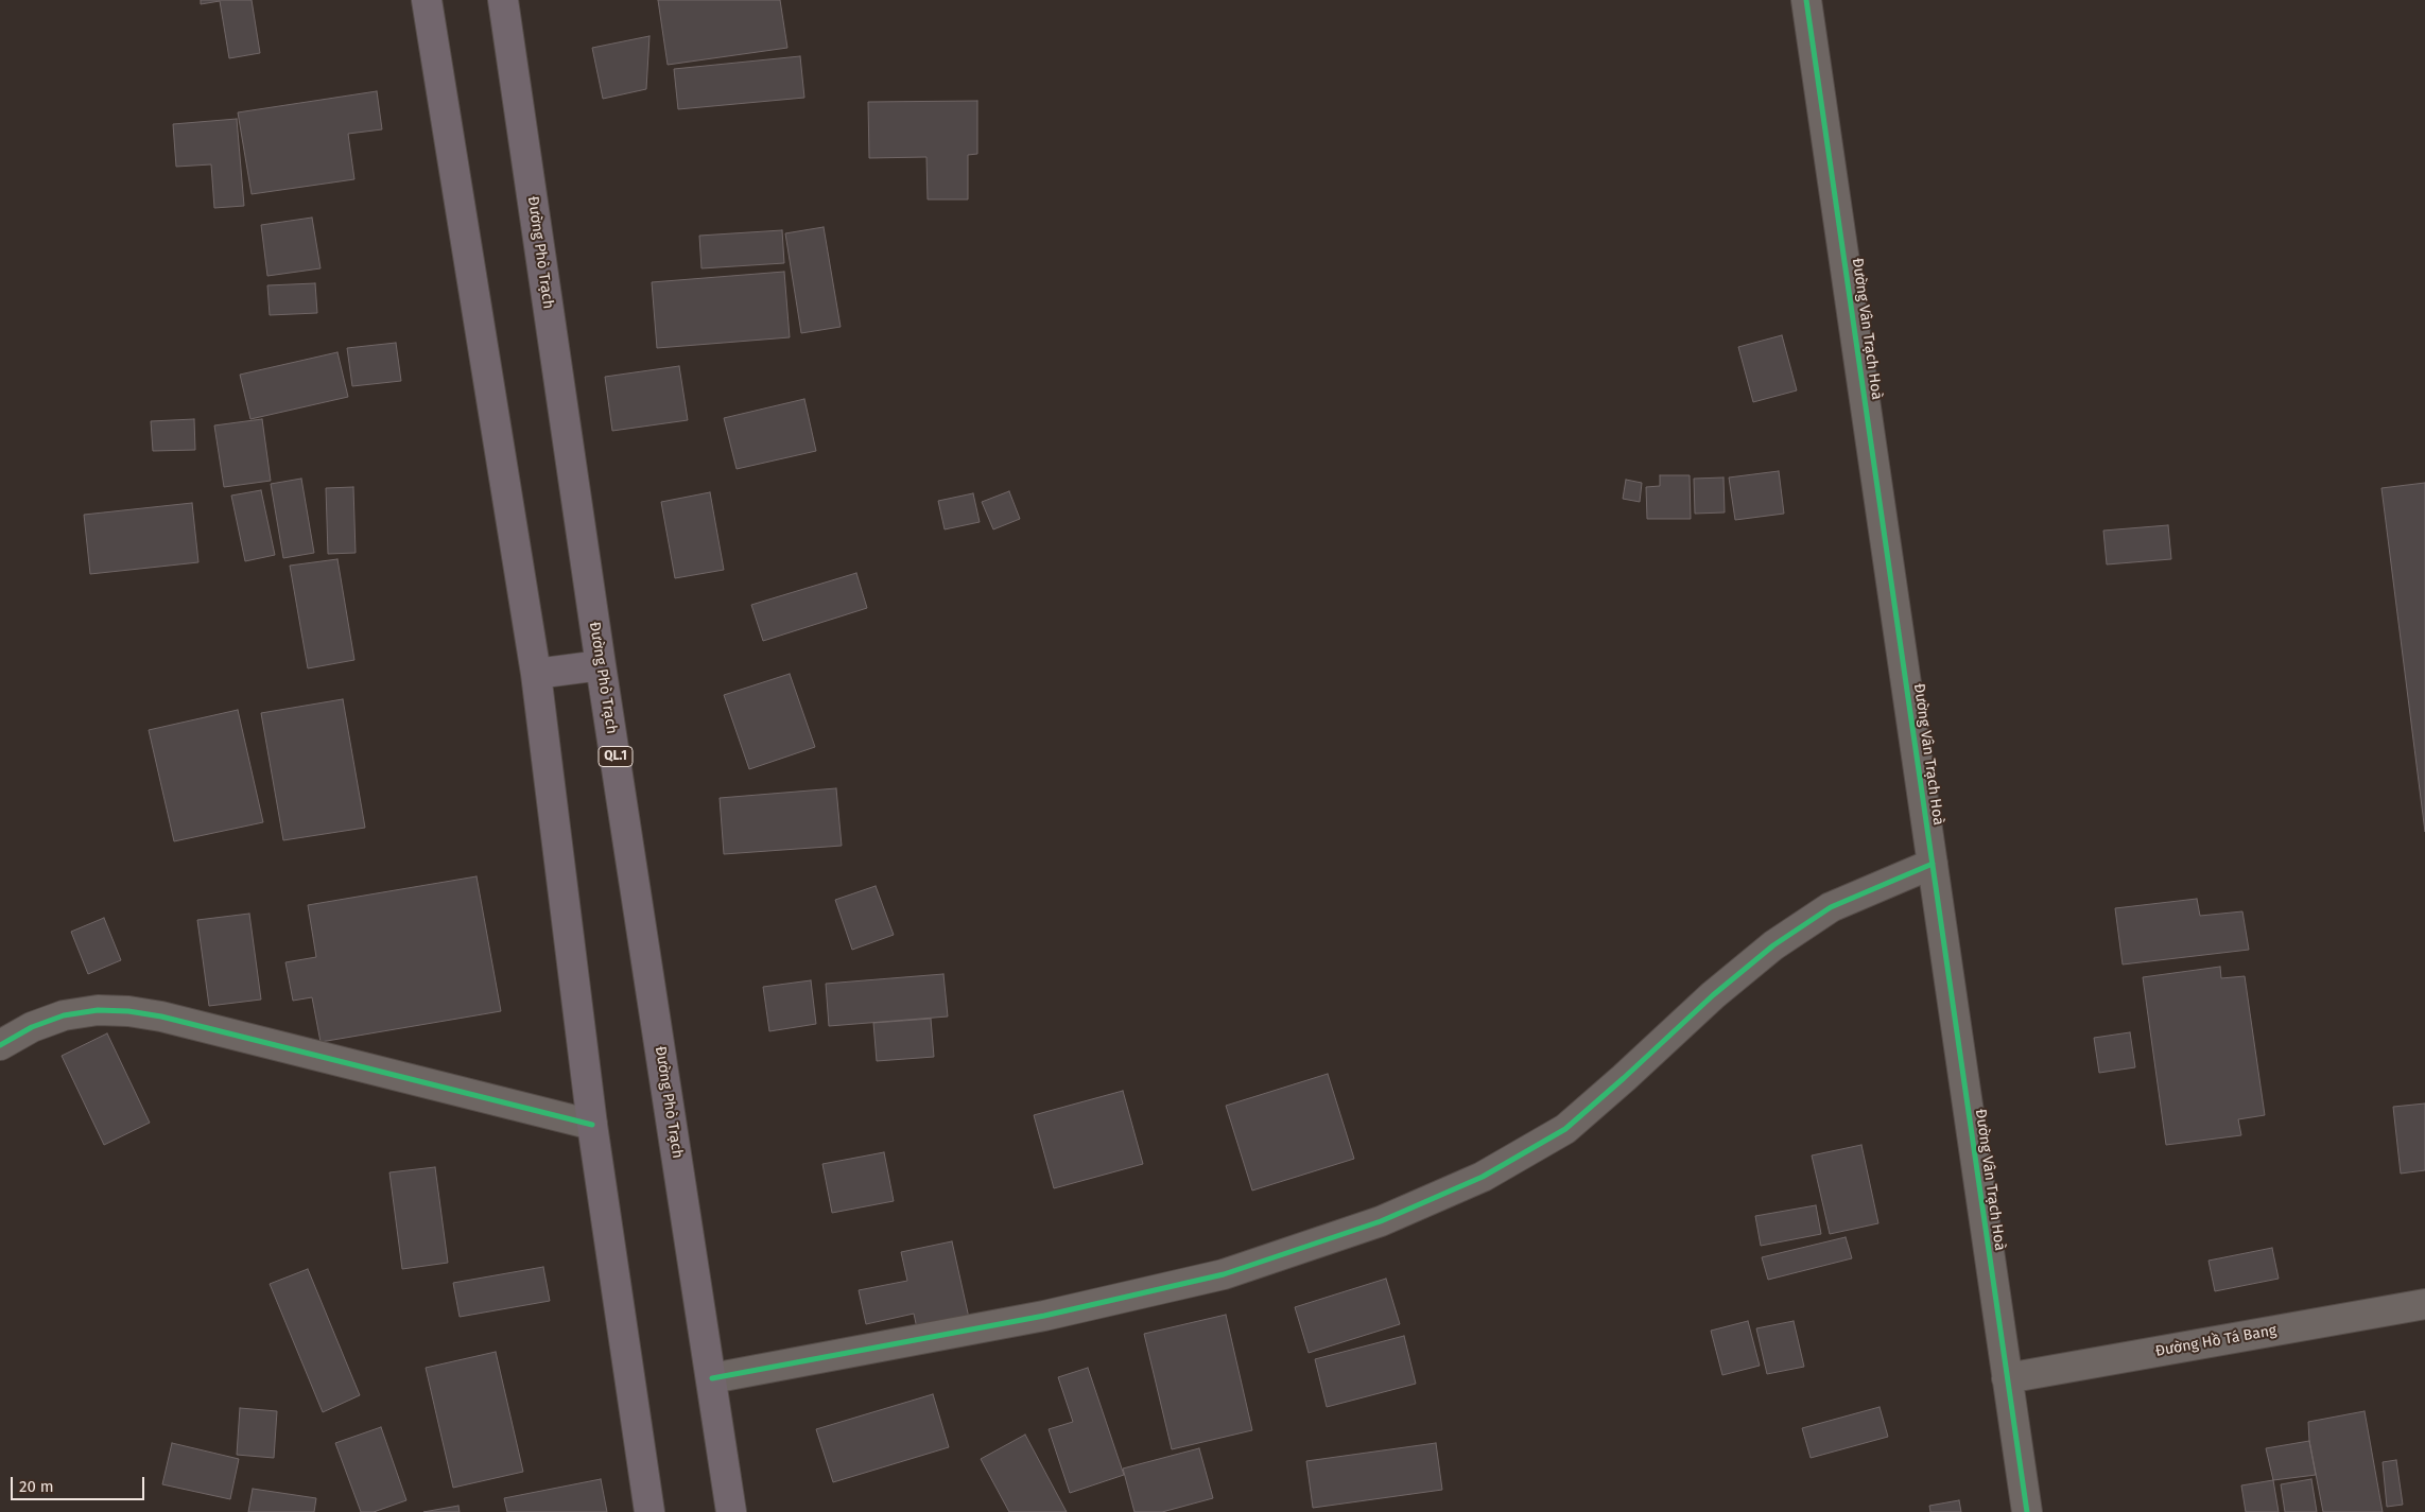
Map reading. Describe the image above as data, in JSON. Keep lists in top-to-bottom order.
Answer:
{
  "streets": {
    "highway": ["Đường Phò Trạch", "QL.1"],
    "street": ["Đường Vân Trạch Hoà", "Đường Hồ Tá Bang"]
  },
  "crossings": [
    ["Đường Vân Trạch Hoà", "Đường Hồ Tá Bang"]
  ],
  "scale_bar": "20 m"
}
